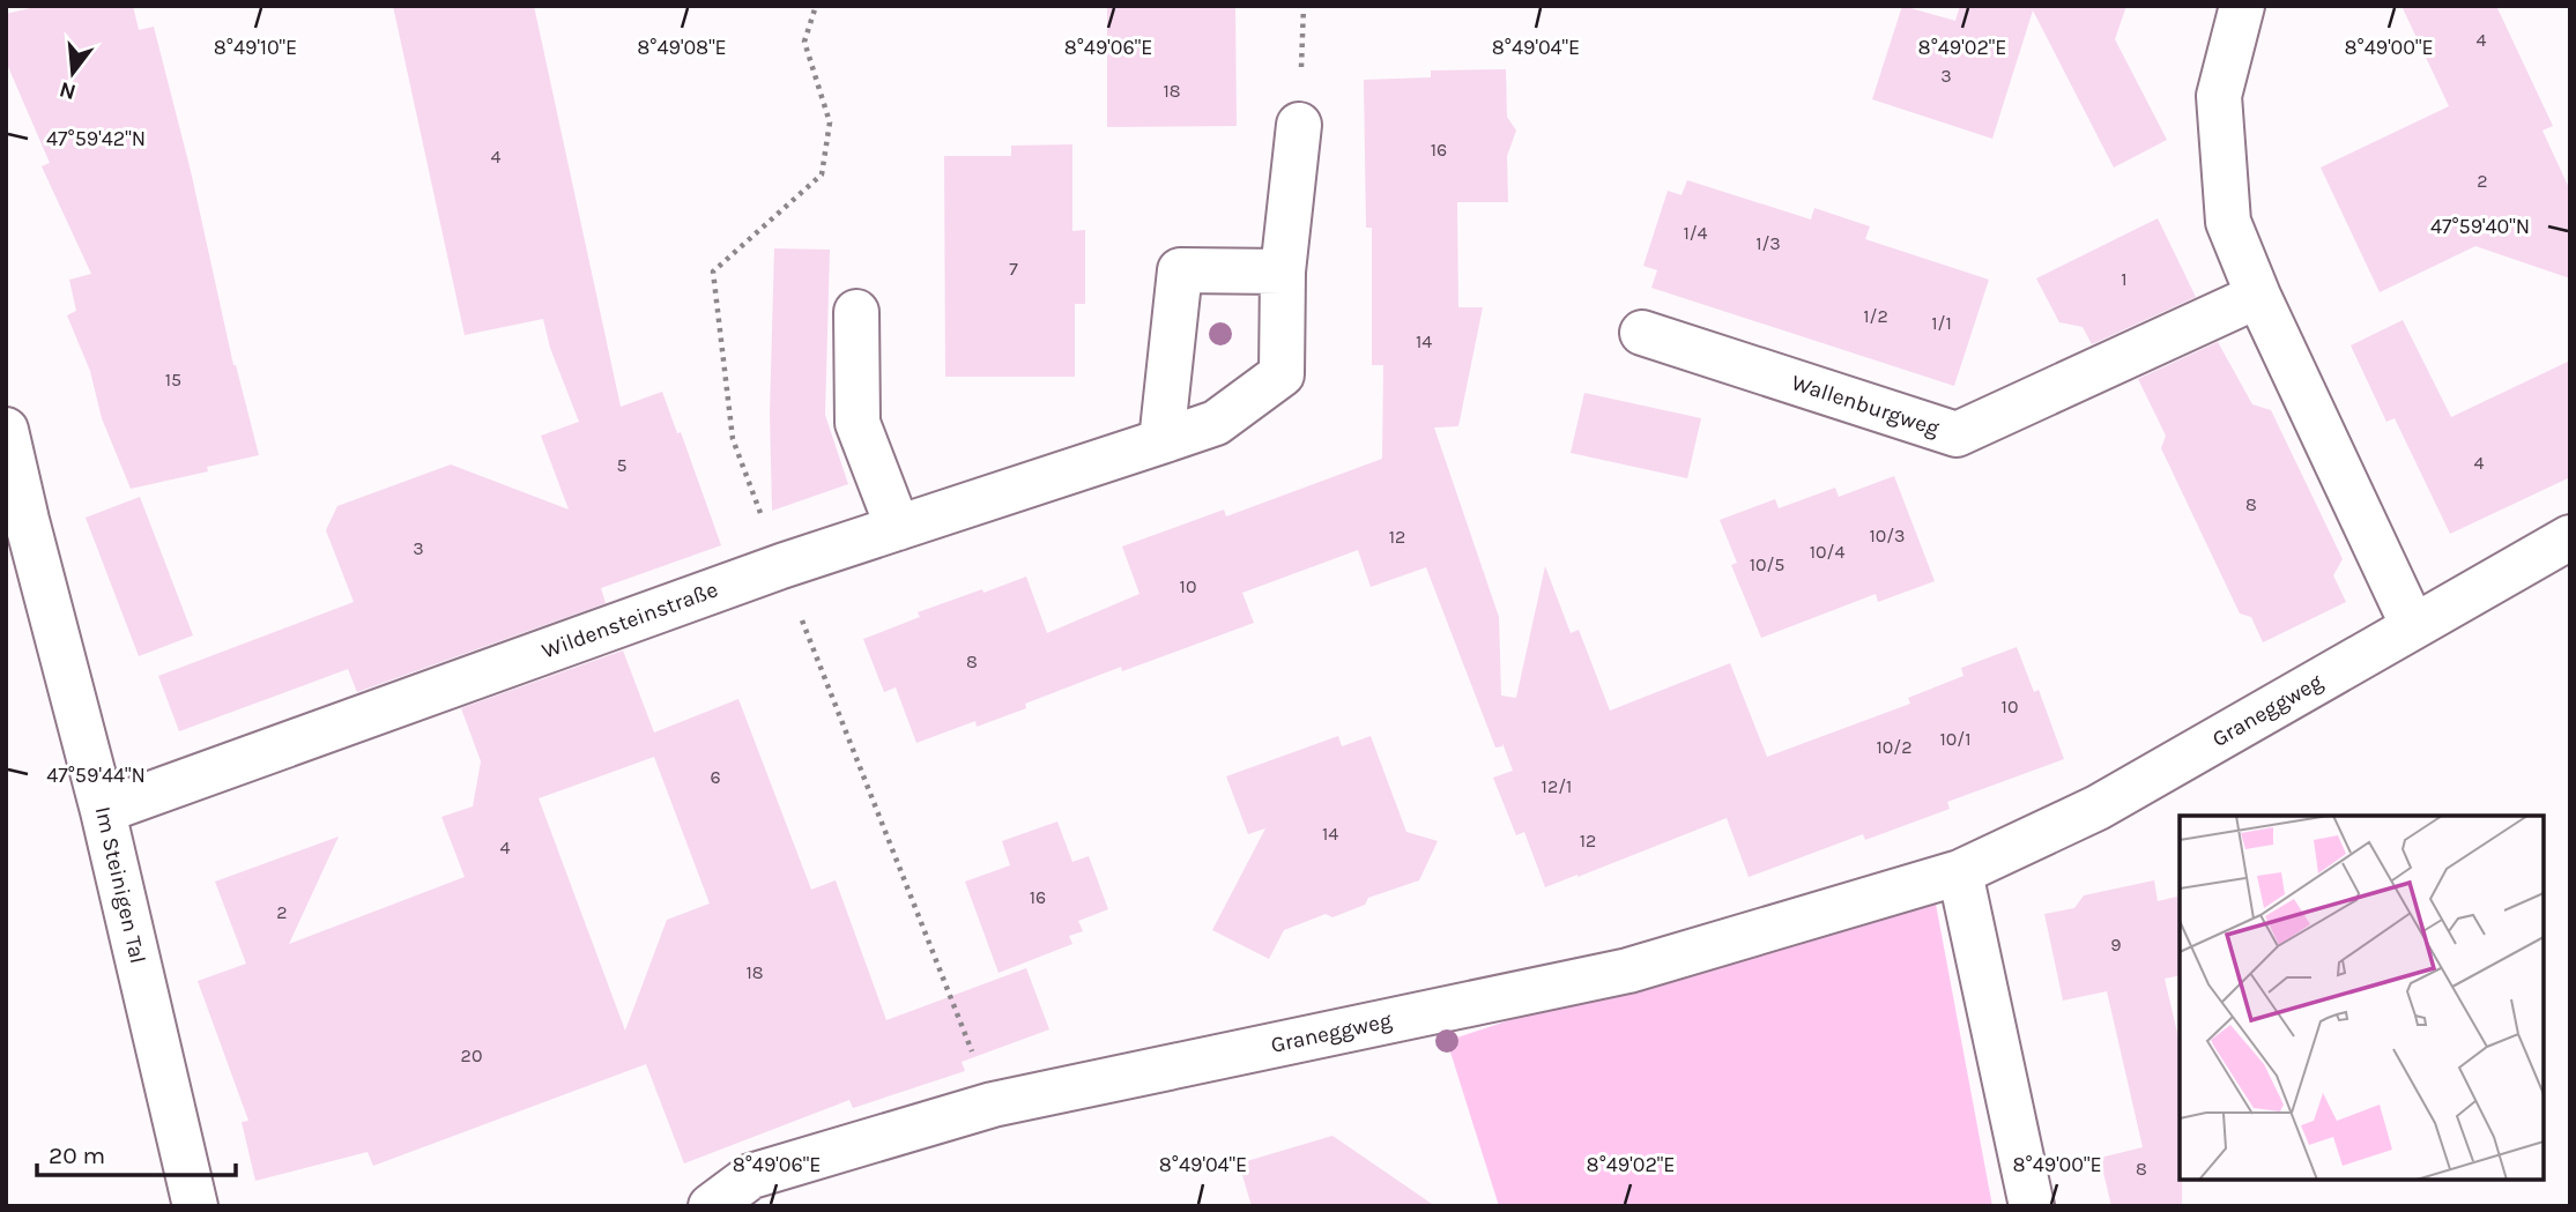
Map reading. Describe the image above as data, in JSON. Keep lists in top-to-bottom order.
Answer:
{
  "streets": {
    "street": [
      "Wallenburgweg",
      "Wildensteinstraße",
      "Graneggweg",
      "Im Steinigen Tal"
    ]
  },
  "crossings": [
    ["Wildensteinstraße", "Im Steinigen Tal"]
  ],
  "house_numbers": [
    "4",
    "3",
    "18",
    "16",
    "4",
    "2",
    "1/4",
    "1/3",
    "7",
    "1",
    "1/2",
    "1/1",
    "14",
    "15",
    "4",
    "5",
    "8",
    "10/3",
    "12",
    "3",
    "10/4",
    "10/5",
    "10",
    "8",
    "10",
    "10/1",
    "10/2",
    "6",
    "12/1",
    "14",
    "12",
    "4",
    "16",
    "2",
    "9",
    "18",
    "20",
    "8"
  ],
  "scale_bar": "20 m",
  "north": "bottom",
  "coordinates": [
    "8°49'10\"E",
    "8°49'08\"E",
    "8°49'06\"E",
    "8°49'04\"E",
    "8°49'02\"E",
    "8°49'00\"E",
    "47°59'42\"N",
    "47°59'40\"N",
    "47°59'44\"N"
  ]
}
